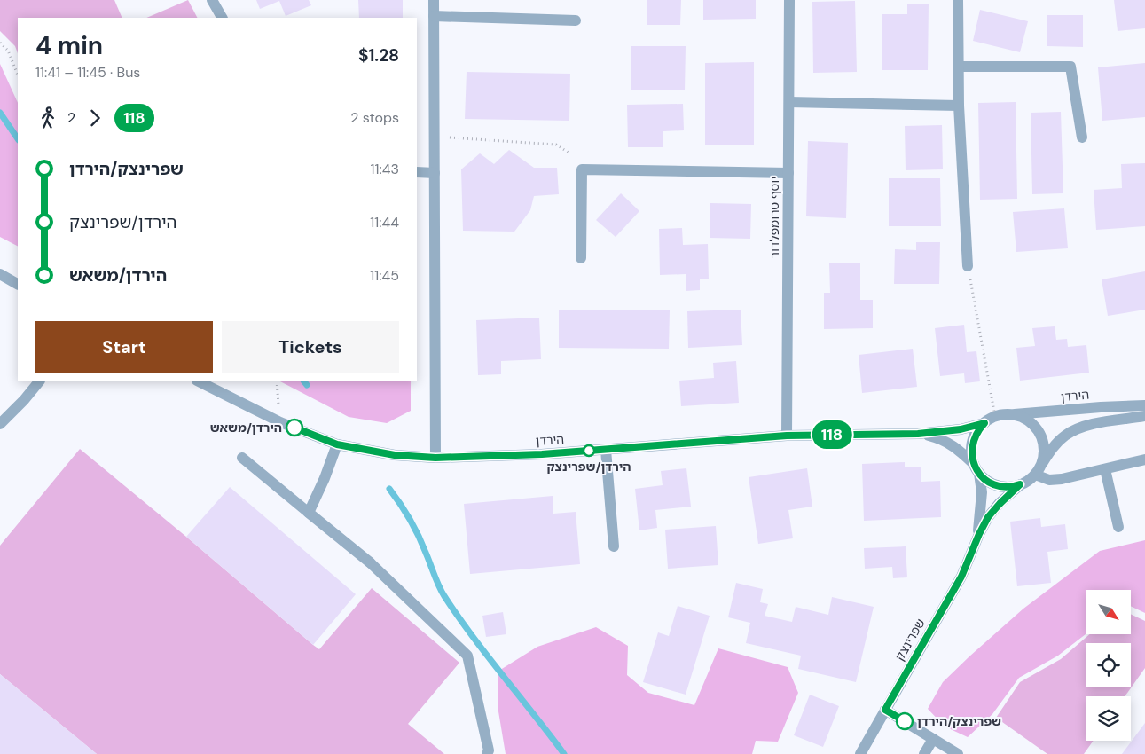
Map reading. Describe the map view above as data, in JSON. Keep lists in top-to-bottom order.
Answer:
{
  "streets": {
    "street": ["יוסף טרומפלדור", "הירדן", "שפרינצק"]
  },
  "crossings": [
    ["יוסף טרומפלדור", "הירדן"],
    ["הירדן", "שפרינצק"]
  ],
  "places": ["הירדן/משאש", "הירדן/שפרינצק", "שפרינצק/הירדן"],
  "lines": ["bus line 118"],
  "north": "bottom right",
  "page": {
    "on_map": "118",
    "heading": ["4 min", "11:41 – 11:45 · Bus", "$1.28"],
    "legs": ["2", "118", "2 stops"],
    "list": [
      {
        "name": "שפרינצק/הירדן",
        "value": "11:43"
      },
      {
        "name": "הירדן/שפרינצק",
        "value": "11:44"
      },
      {
        "name": "הירדן/משאש",
        "value": "11:45"
      }
    ],
    "buttons": ["Start", "Tickets"]
  }
}
